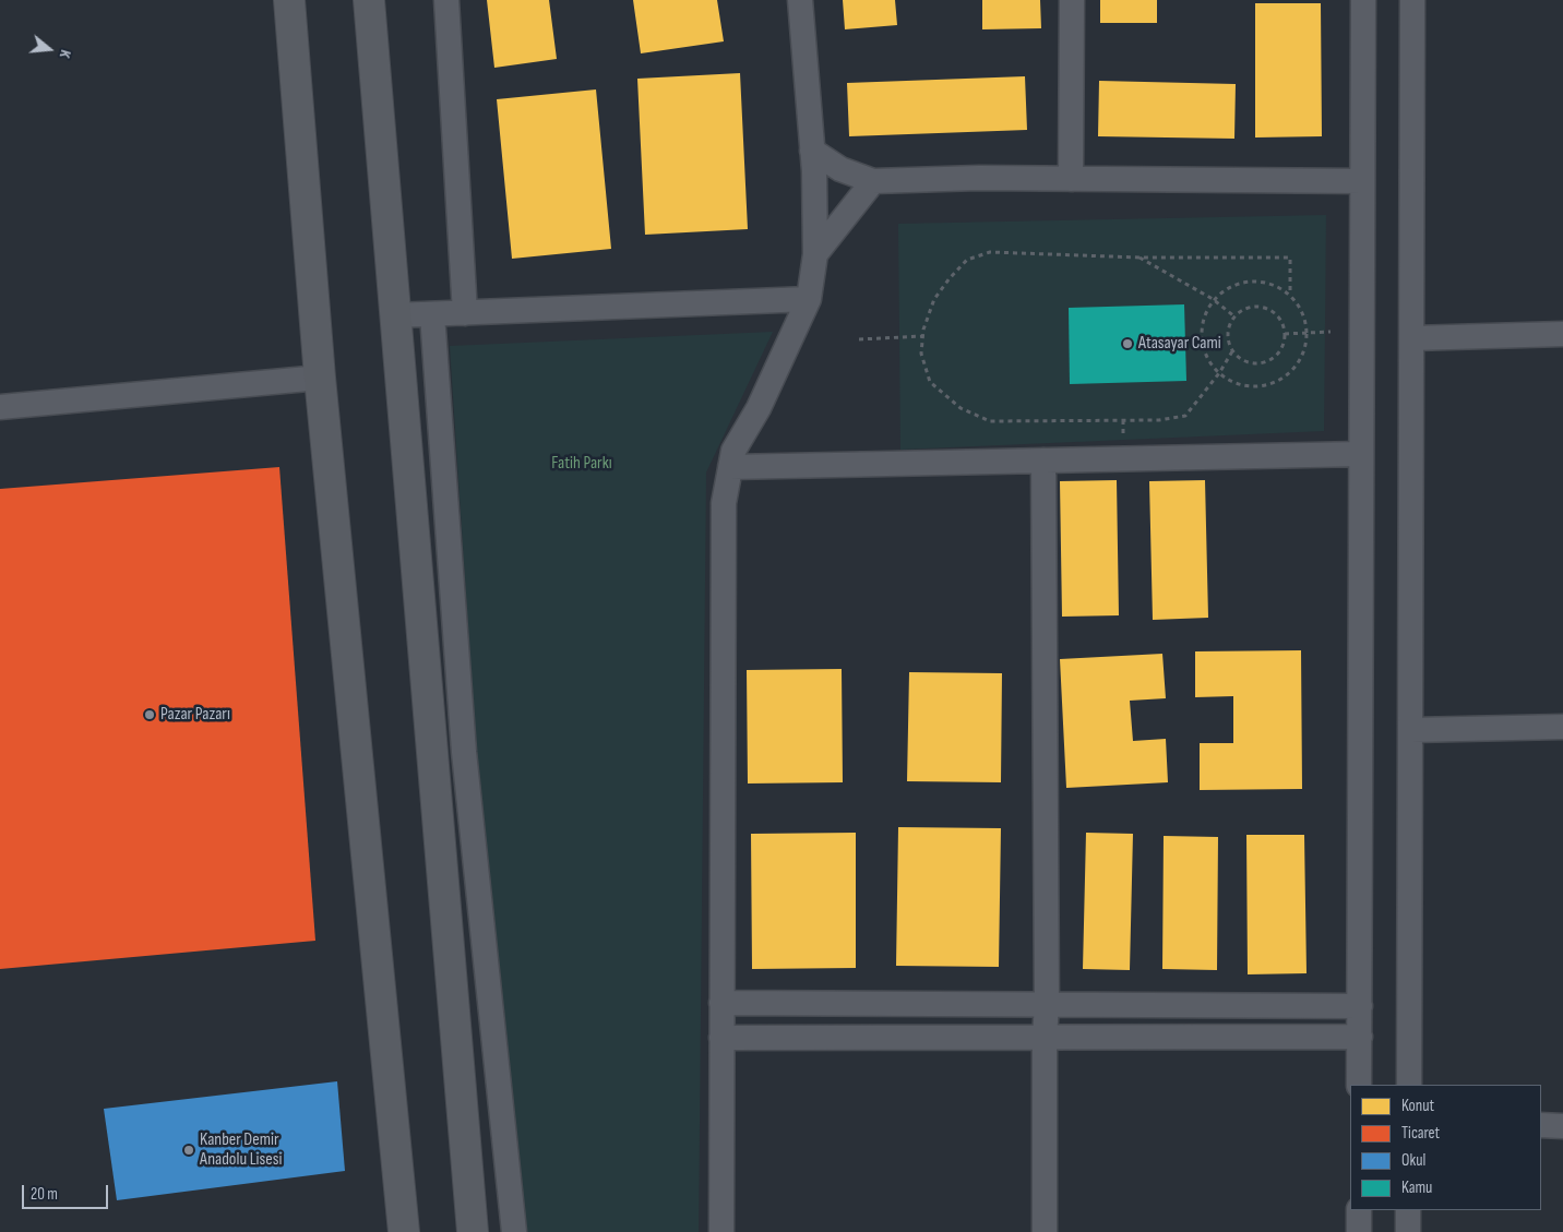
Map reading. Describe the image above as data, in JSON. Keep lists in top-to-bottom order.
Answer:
{
  "parks": ["Fatih Parkı"],
  "places": ["Atasayar Cami", "Pazar Pazarı", "Kanber Demir Anadolu Lisesi"],
  "legend": [
    "Konut",
    "Ticaret",
    "Okul",
    "Kamu"
  ],
  "scale_bar": "20 m",
  "north": "right"
}
